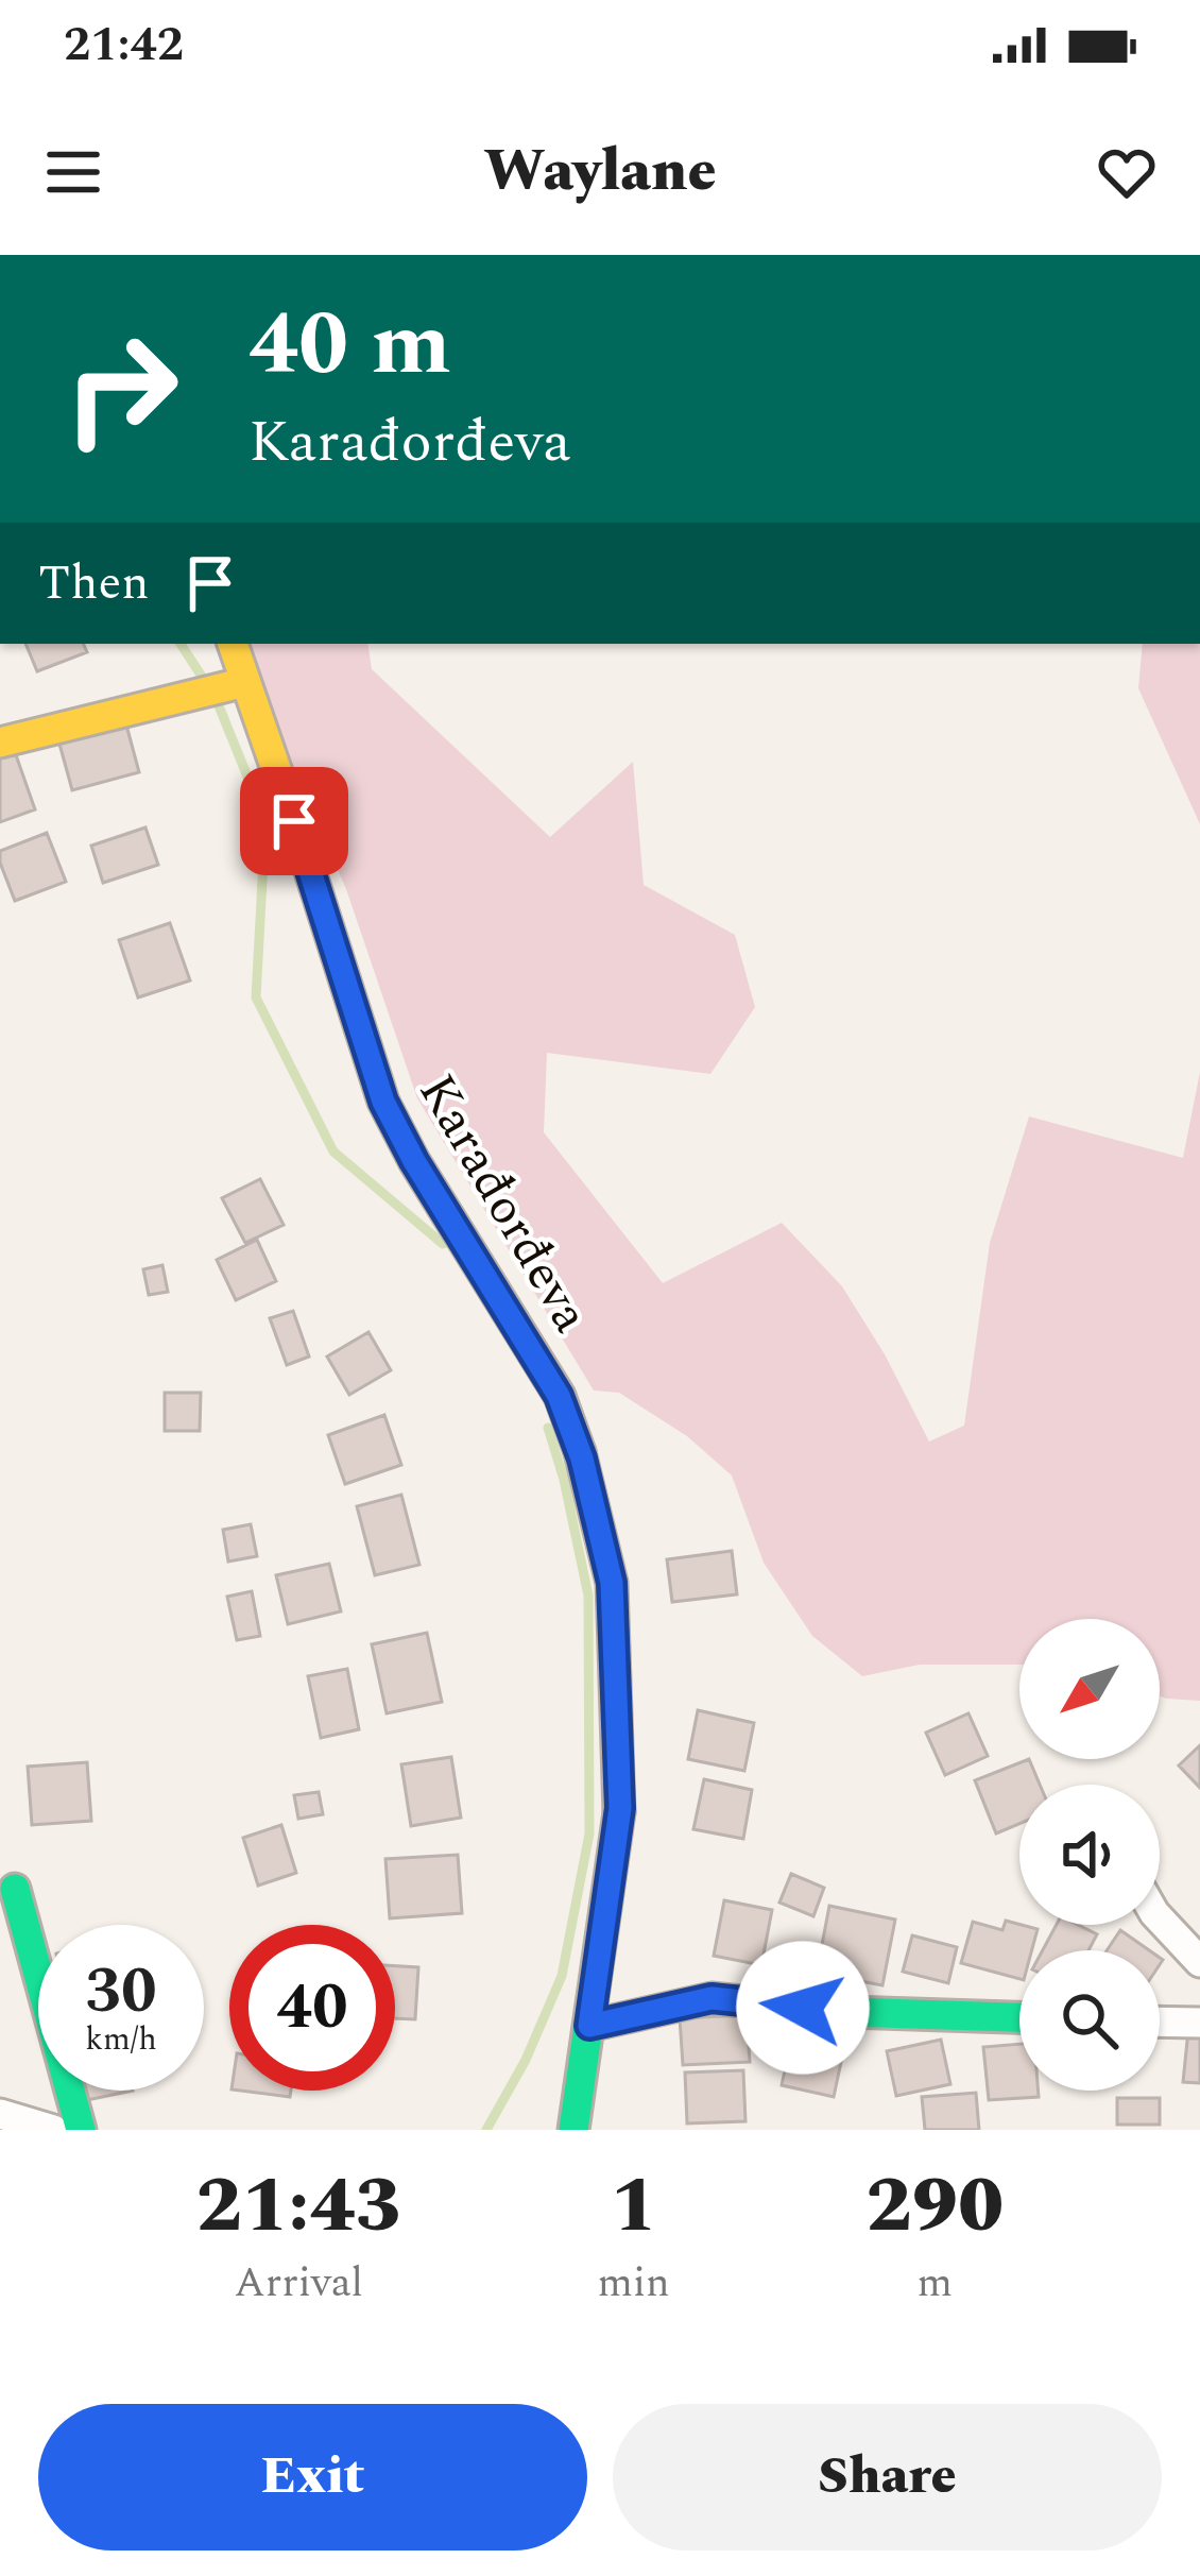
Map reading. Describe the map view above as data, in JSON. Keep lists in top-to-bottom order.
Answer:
{
  "streets": {
    "main road": ["Karađorđeva"]
  },
  "north": "bottom left",
  "page": {
    "status": "21:42",
    "header": "Waylane",
    "turn": ["40 m", "Karađorđeva"],
    "then": "Then",
    "speed": "30 km/h",
    "limit": "40",
    "eta": [
      "21:43",
      "Arrival",
      "1",
      "min",
      "290",
      "m"
    ],
    "buttons": ["Exit", "Share"]
  }
}
